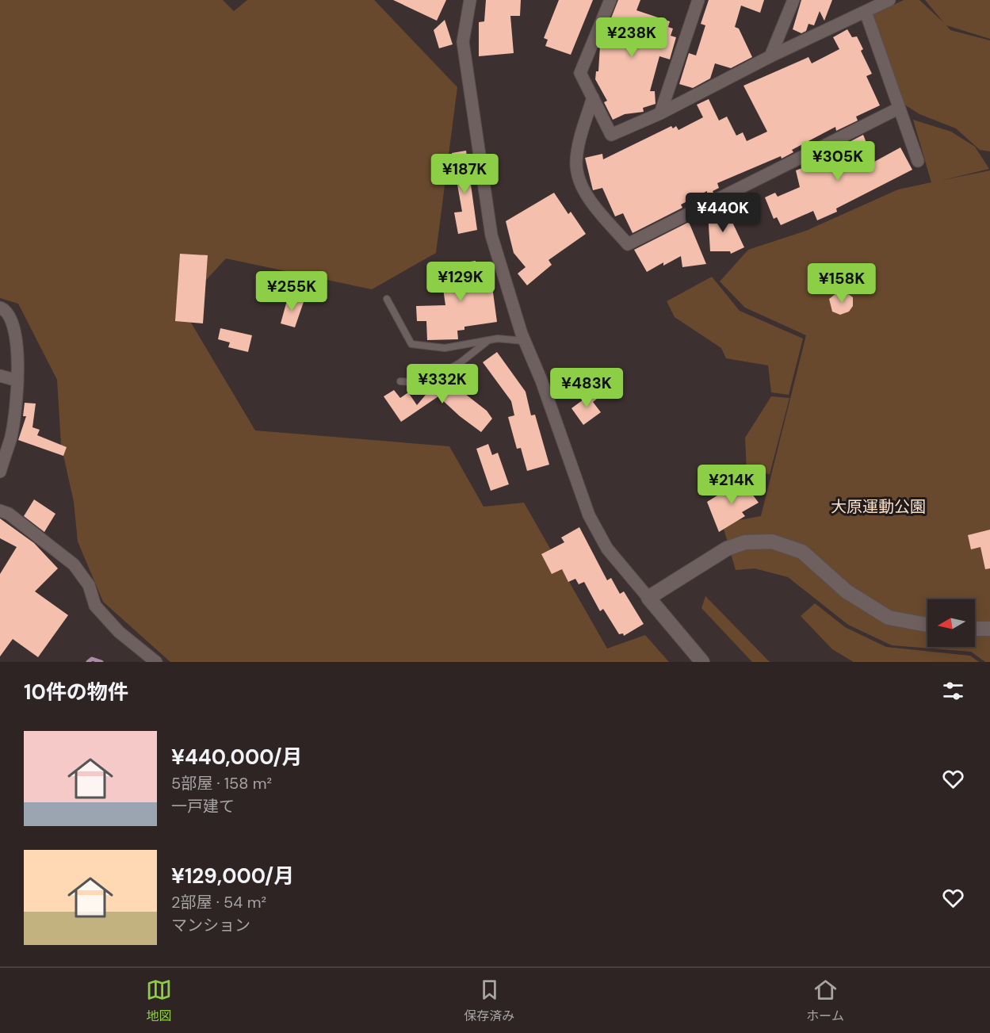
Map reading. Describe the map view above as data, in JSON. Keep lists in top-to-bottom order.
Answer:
{
  "parks": ["大原運動公園"],
  "north": "left",
  "page": {
    "price": [
      "¥238K",
      "¥305K",
      "¥187K",
      "¥440K",
      "¥129K",
      "¥158K",
      "¥255K",
      "¥332K",
      "¥483K",
      "¥214K"
    ],
    "heading": "10件の物件",
    "list": [
      {
        "name": "¥440,000/月",
        "note": "5部屋 · 158 m² · 一戸建て"
      },
      {
        "name": "¥129,000/月",
        "note": "2部屋 · 54 m² · マンション"
      }
    ],
    "tabs": ["地図", "保存済み", "ホーム"]
  }
}
